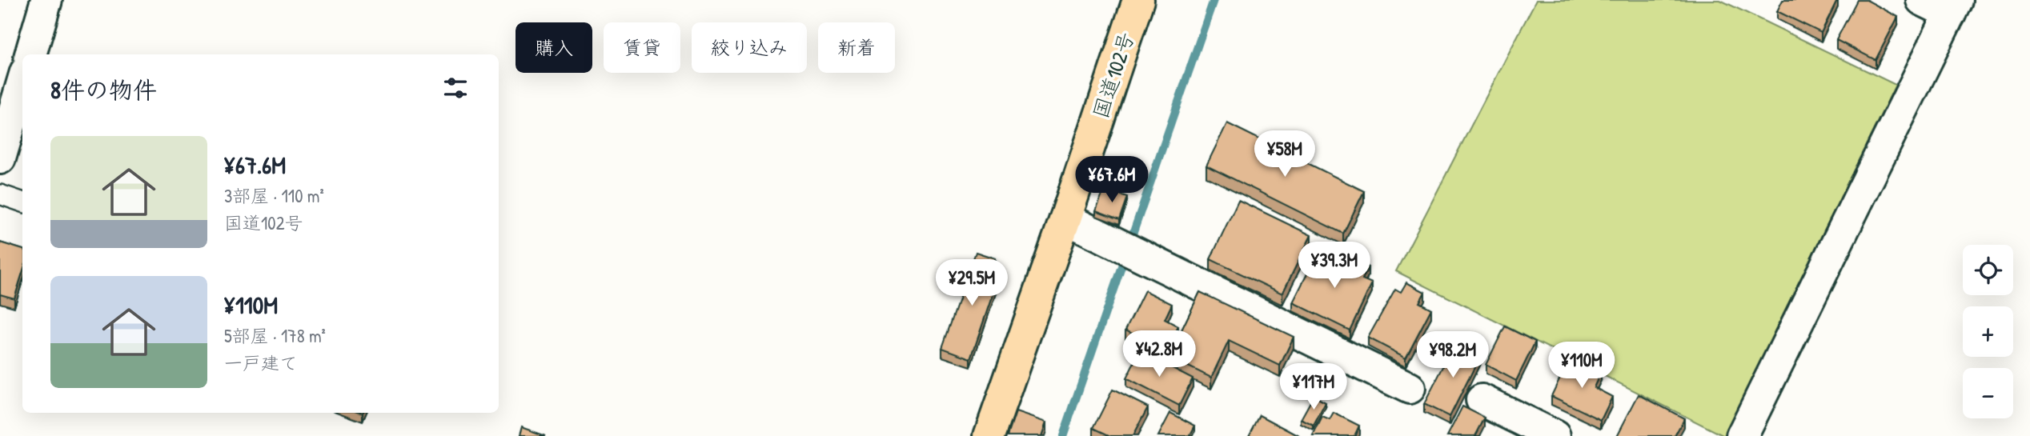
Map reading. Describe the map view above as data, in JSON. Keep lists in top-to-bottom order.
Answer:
{
  "streets": {
    "highway": ["国道102号"]
  },
  "page": {
    "chip": [
      "購入",
      "賃貸",
      "絞り込み",
      "新着"
    ],
    "heading": "8件の物件",
    "list": [
      {
        "name": "¥67.6M",
        "note": "3部屋 · 110 m² · 国道102号"
      },
      {
        "name": "¥110M",
        "note": "5部屋 · 178 m² · 一戸建て"
      }
    ],
    "price": [
      "¥58M",
      "¥67.6M",
      "¥39.3M",
      "¥29.5M",
      "¥42.8M",
      "¥98.2M",
      "¥110M",
      "¥117M"
    ],
    "map_buttons": ["+", "−"]
  }
}
